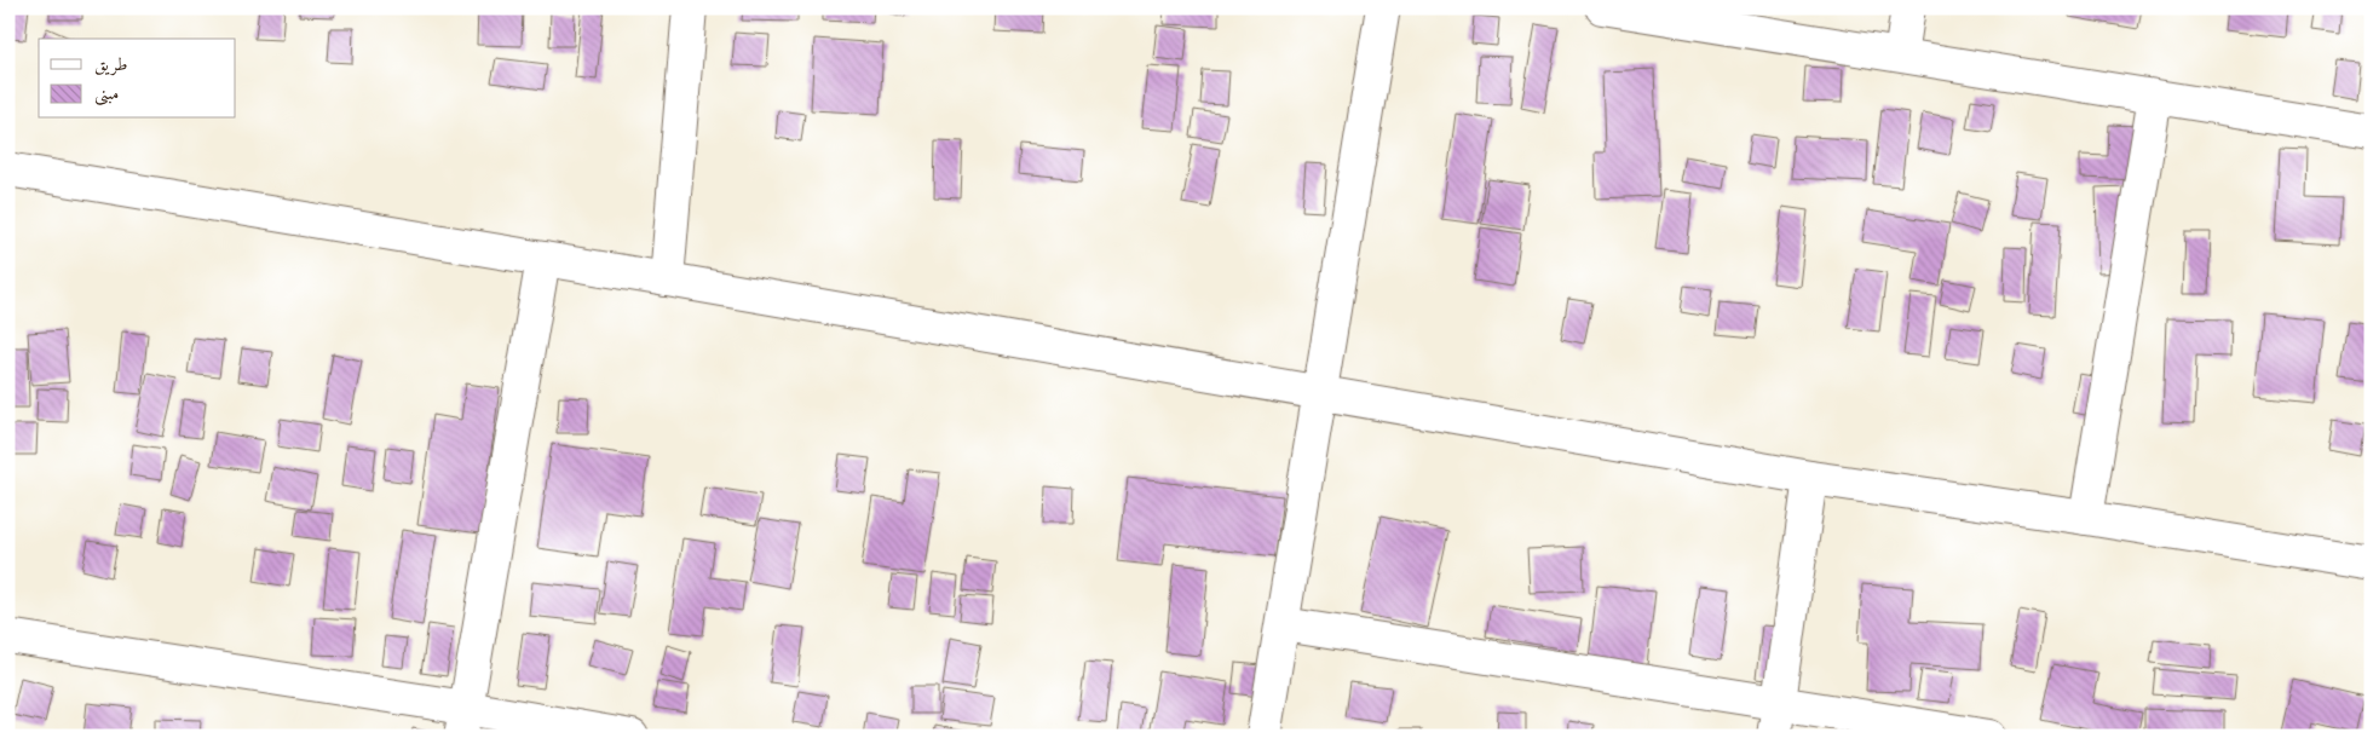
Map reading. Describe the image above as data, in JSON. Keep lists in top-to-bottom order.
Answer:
{
  "legend": ["طريق", "مبنى"]
}
